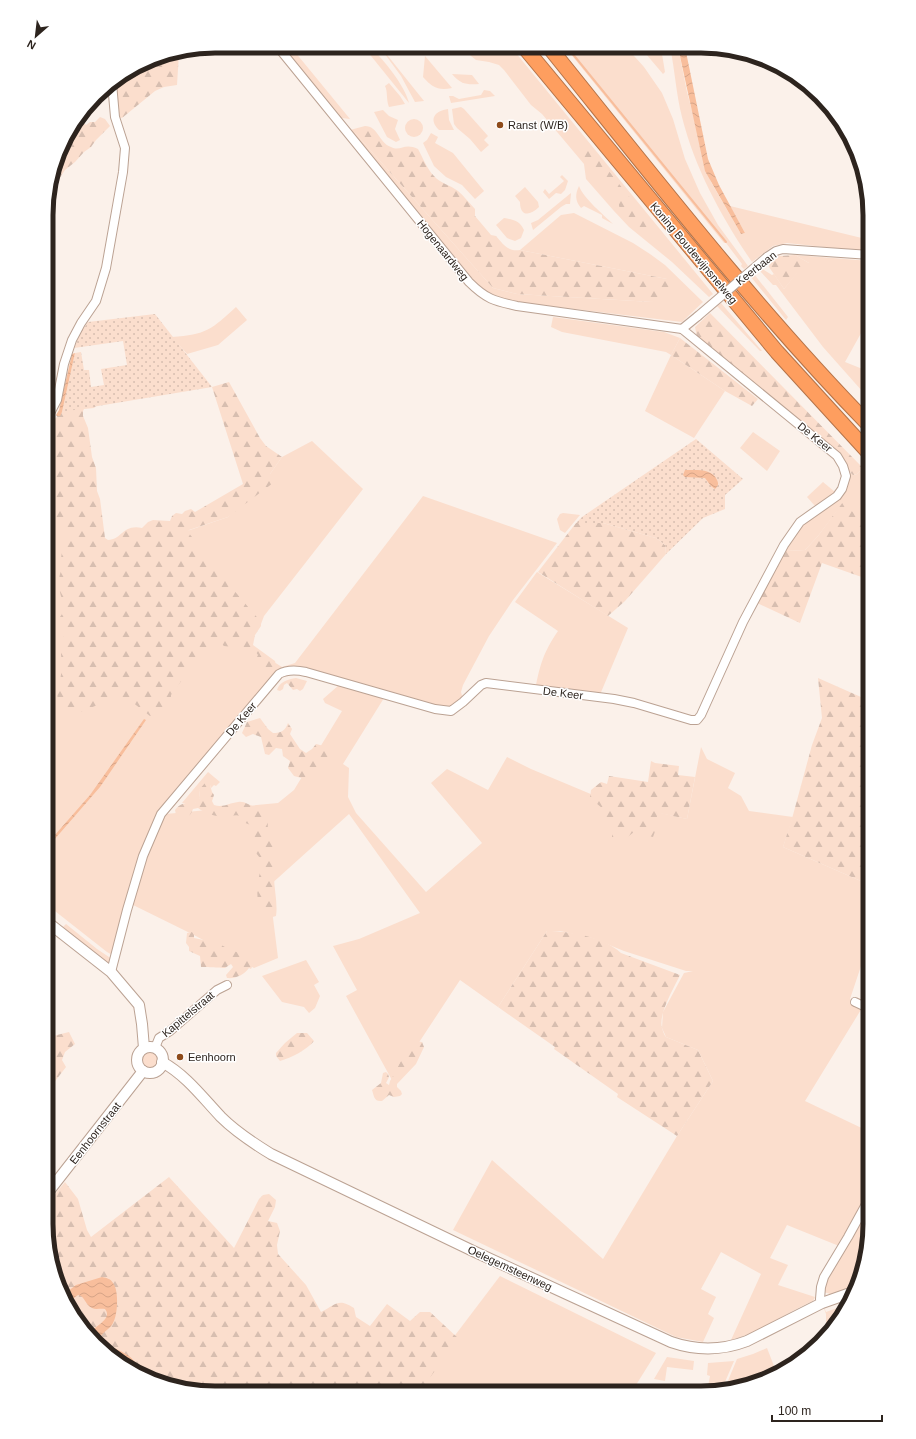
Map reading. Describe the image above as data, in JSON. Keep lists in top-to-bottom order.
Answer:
{
  "streets": {
    "highway": ["Koning Boudewijnsnelweg"],
    "street": [
      "Hogenaardweg",
      "Keerbaan",
      "De Keer",
      "Kapittelstraat",
      "Eenhoornstraat",
      "Oelegemsteenweg"
    ]
  },
  "crossings": [
    ["Hogenaardweg", "Keerbaan"],
    ["Hogenaardweg", "De Keer"],
    ["Keerbaan", "De Keer"],
    ["Kapittelstraat", "Eenhoornstraat"],
    ["Kapittelstraat", "Oelegemsteenweg"],
    ["Eenhoornstraat", "Oelegemsteenweg"]
  ],
  "places": ["Ranst (W/B)", "Eenhoorn"],
  "scale_bar": "100 m",
  "north": "bottom left"
}
